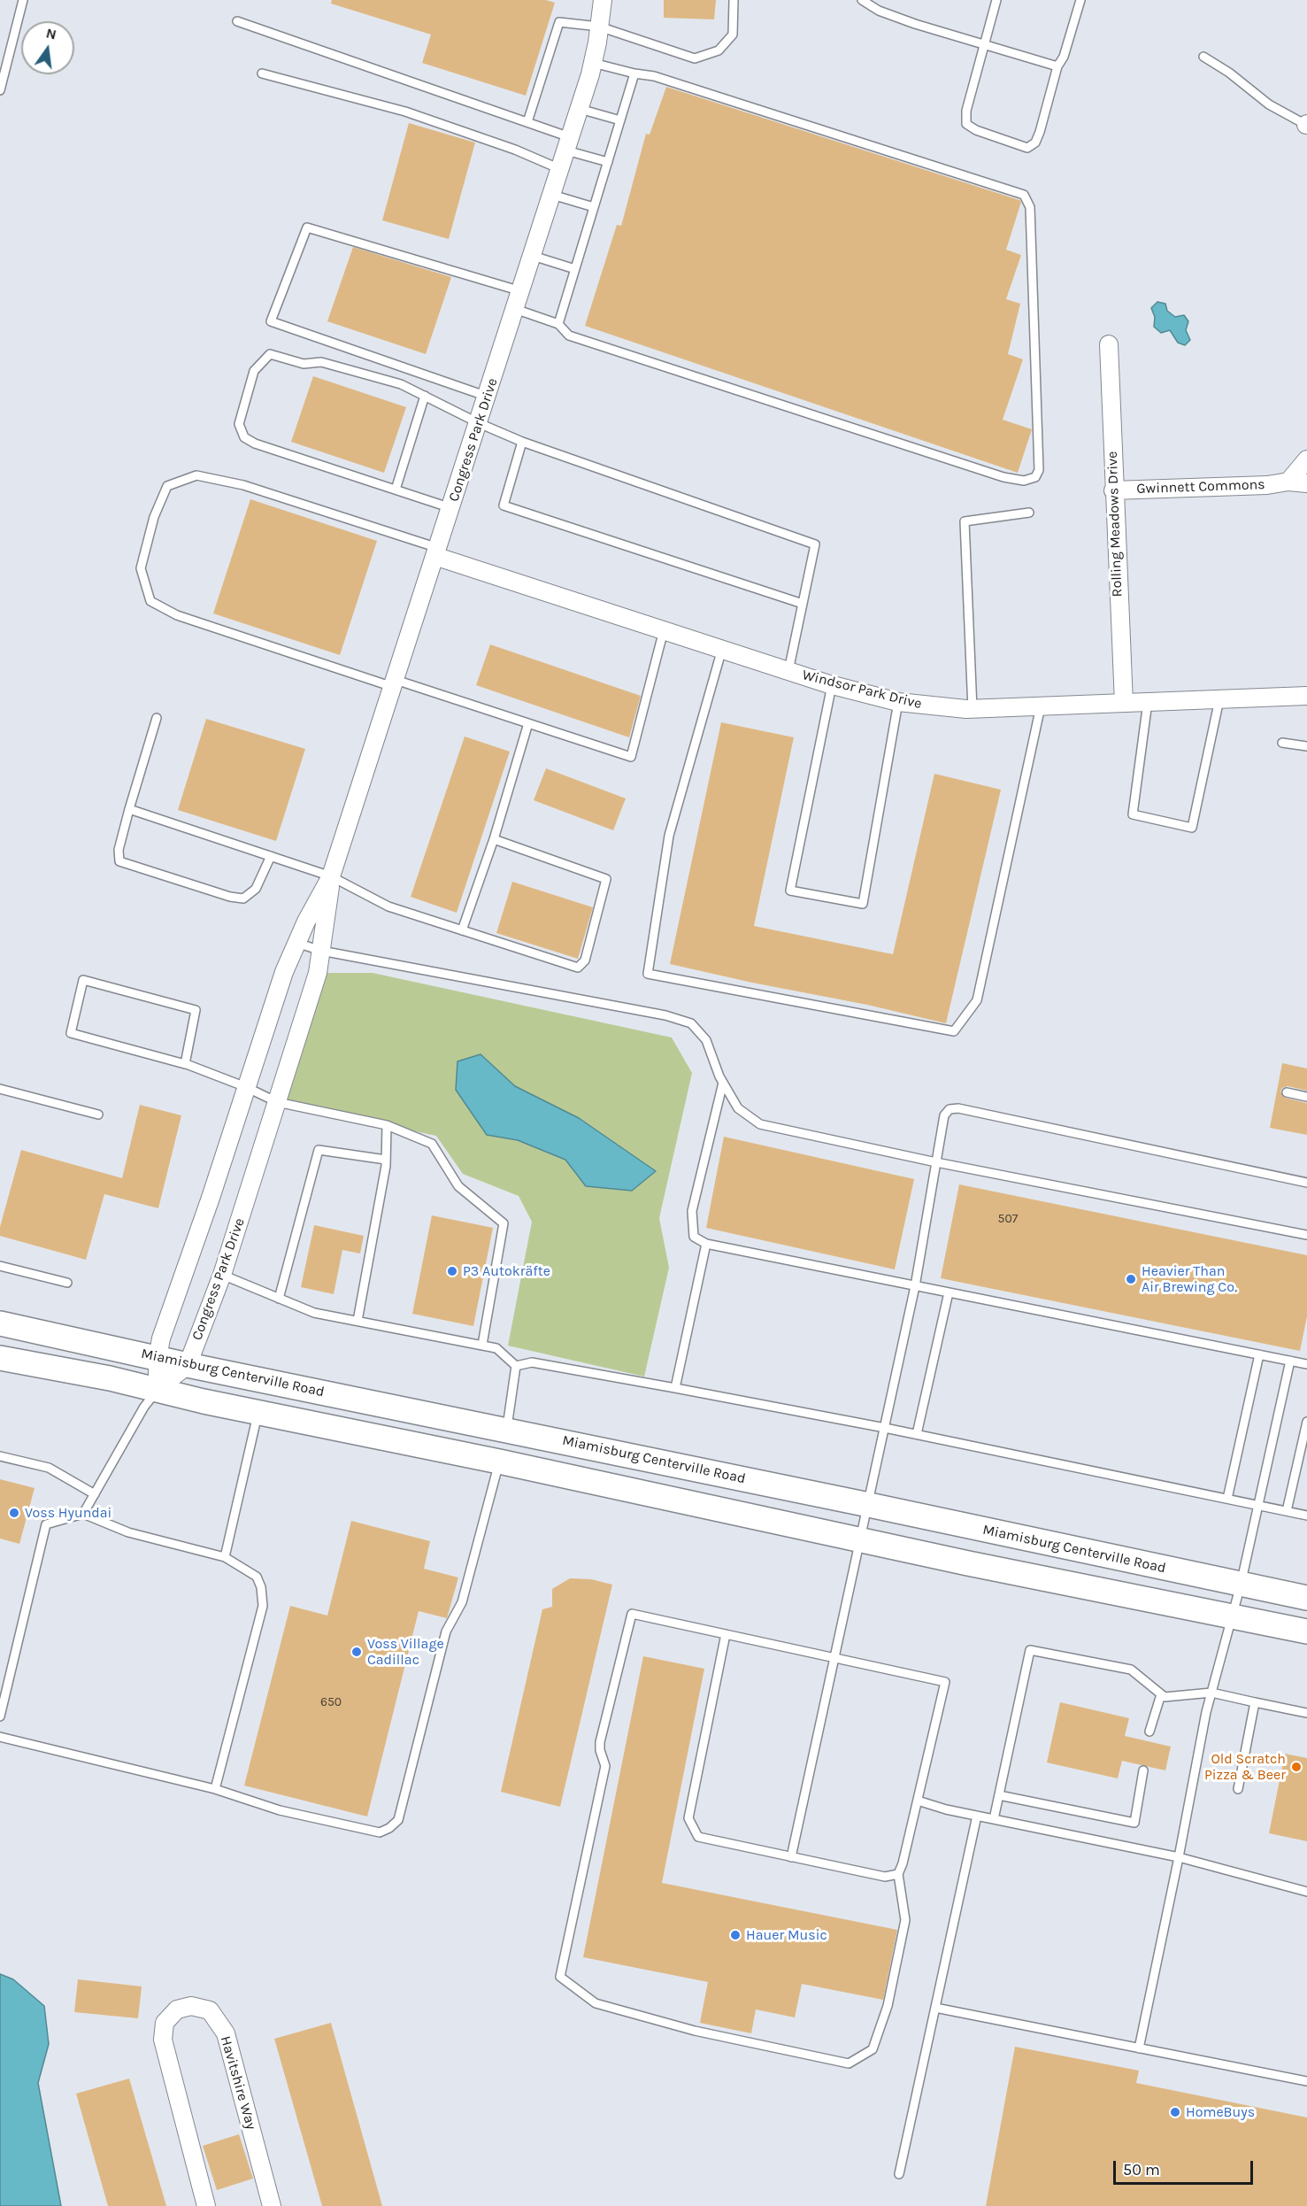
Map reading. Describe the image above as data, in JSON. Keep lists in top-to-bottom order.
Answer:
{
  "streets": {
    "main road": ["Miamisburg Centerville Road"],
    "street": [
      "Congress Park Drive",
      "Gwinnett Commons",
      "Rolling Meadows Drive",
      "Windsor Park Drive",
      "Havitshire Way"
    ]
  },
  "crossings": [
    ["Congress Park Drive", "Windsor Park Drive"],
    ["Congress Park Drive", "Miamisburg Centerville Road"],
    ["Gwinnett Commons", "Rolling Meadows Drive"],
    ["Rolling Meadows Drive", "Windsor Park Drive"]
  ],
  "places": [
    "P3 Autokräfte",
    "Heavier Than Air Brewing Co.",
    "Voss Hyundai",
    "Voss Village Cadillac",
    "Old Scratch Pizza & Beer",
    "Hauer Music",
    "HomeBuys"
  ],
  "house_numbers": ["507", "650"],
  "scale_bar": "50 m",
  "north": "top"
}
